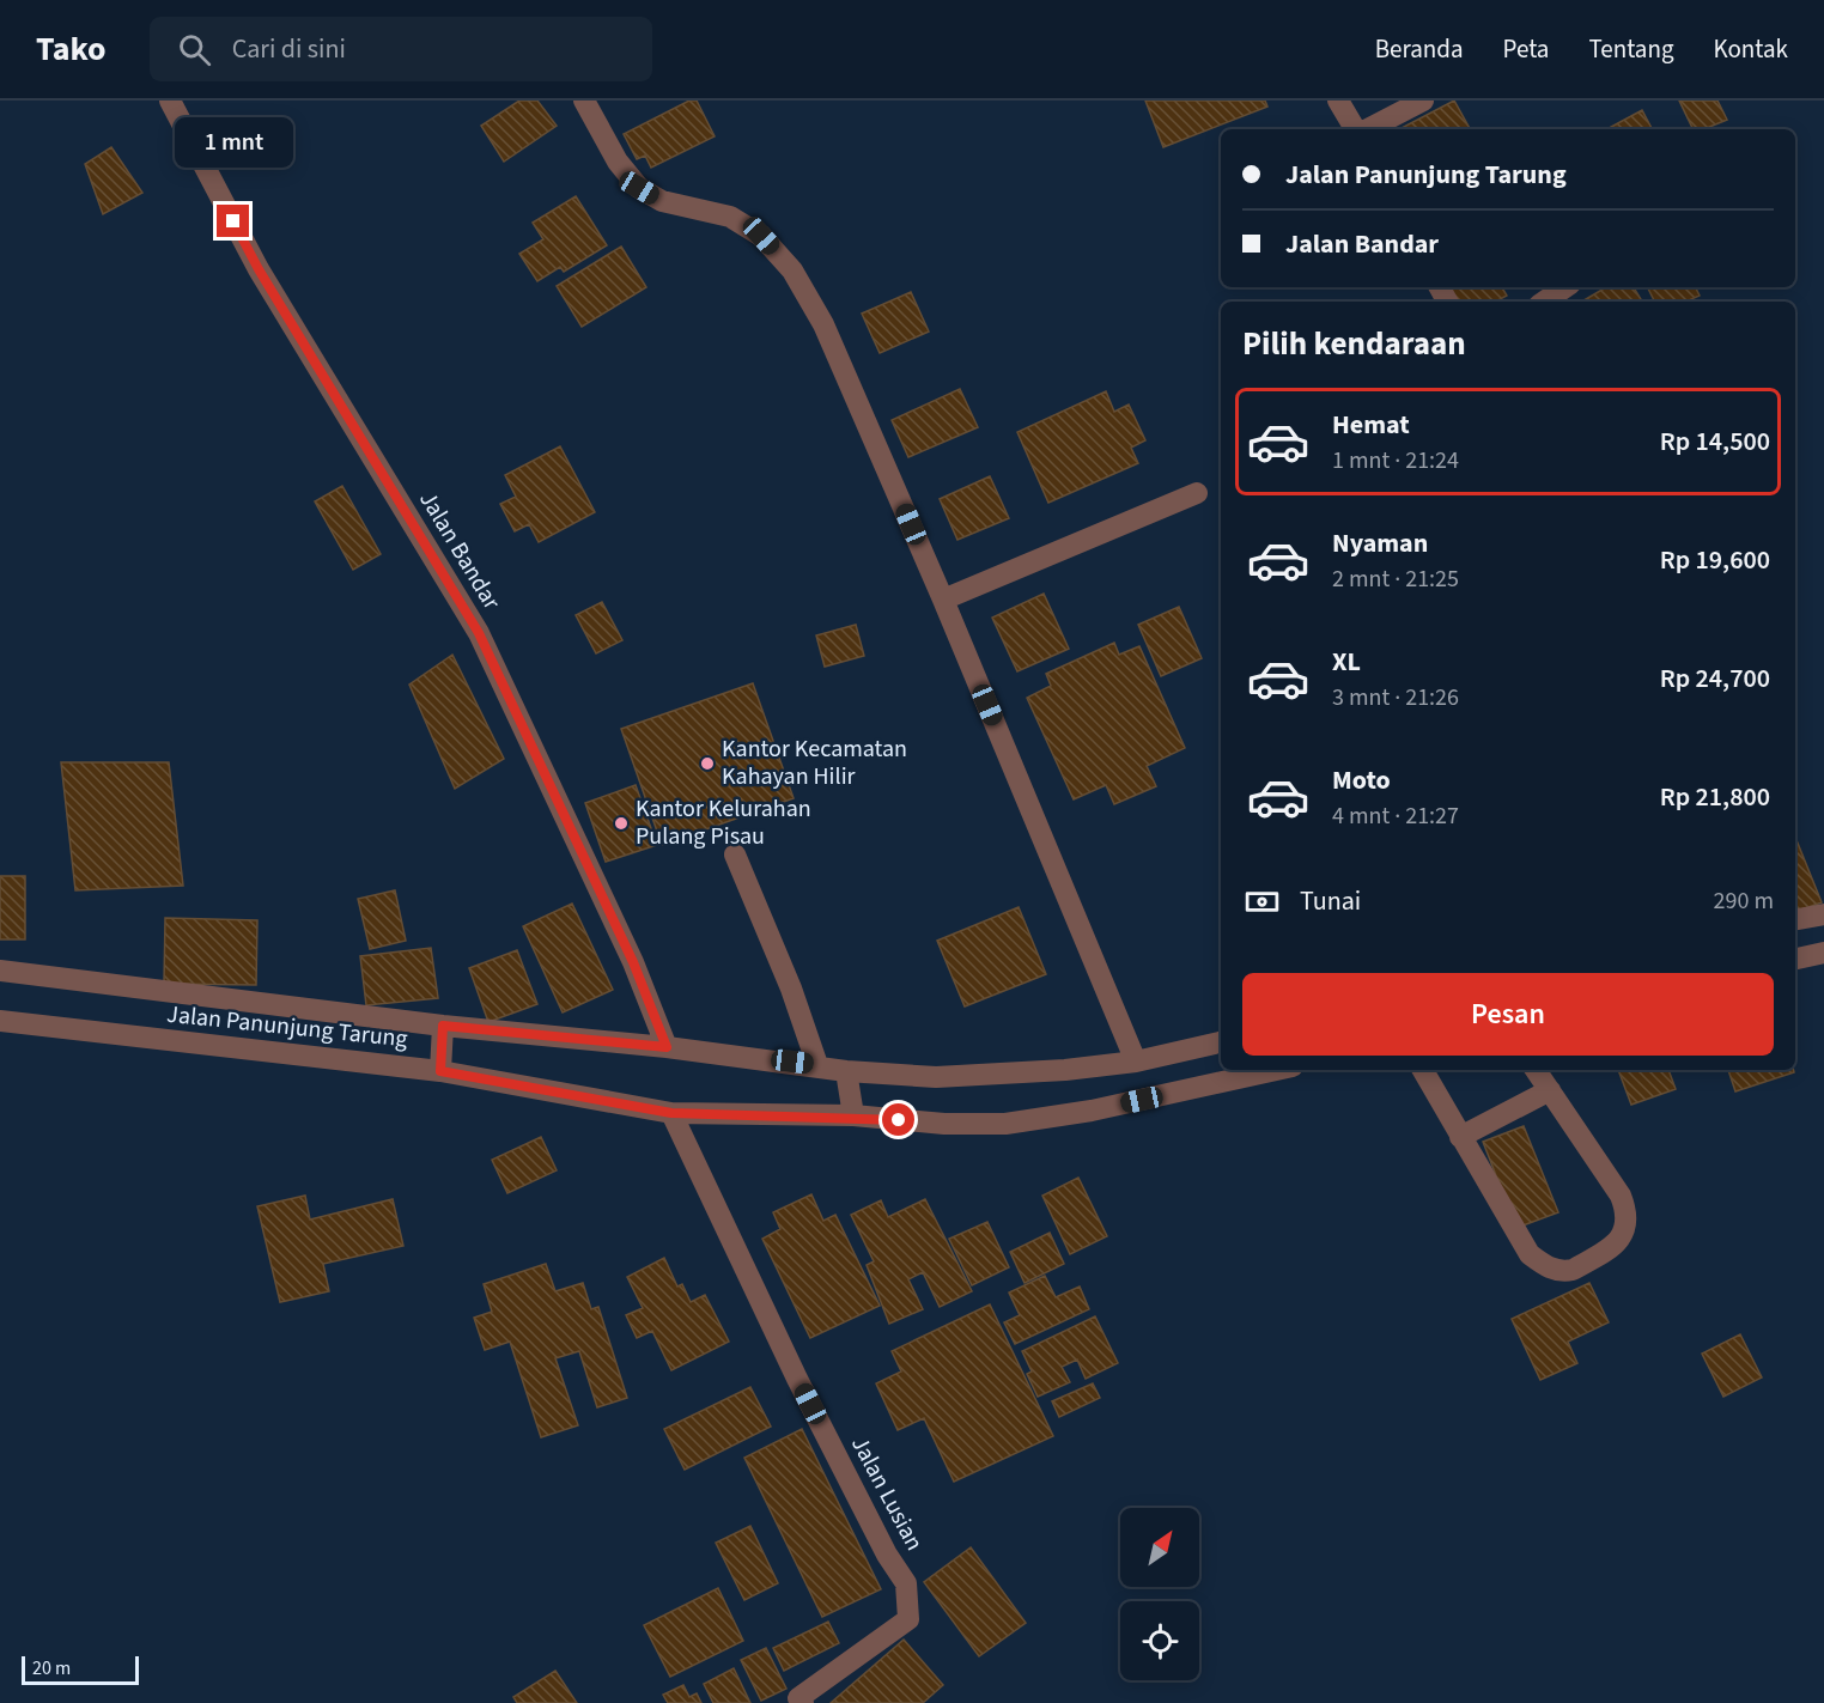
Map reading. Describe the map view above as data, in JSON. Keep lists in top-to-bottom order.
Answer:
{
  "streets": {
    "street": ["Jalan Bandar", "Jalan Panunjung Tarung", "Jalan Lusian"]
  },
  "crossings": [
    ["Jalan Bandar", "Jalan Panunjung Tarung"],
    ["Jalan Panunjung Tarung", "Jalan Lusian"]
  ],
  "places": ["Kantor Kecamatan Kahayan Hilir", "Kantor Kelurahan Pulang Pisau"],
  "scale_bar": "20 m",
  "north": "top right",
  "page": {
    "header": "Tako",
    "search": "Cari di sini",
    "nav": [
      "Beranda",
      "Peta",
      "Tentang",
      "Kontak"
    ],
    "bubble": "1 mnt",
    "banner": ["Jalan Panunjung Tarung", "Jalan Bandar"],
    "heading": "Pilih kendaraan",
    "list": [
      {
        "name": "Hemat",
        "note": "1 mnt · 21:24",
        "value": "Rp 14,500"
      },
      {
        "name": "Nyaman",
        "note": "2 mnt · 21:25",
        "value": "Rp 19,600"
      },
      {
        "name": "XL",
        "note": "3 mnt · 21:26",
        "value": "Rp 24,700"
      },
      {
        "name": "Moto",
        "note": "4 mnt · 21:27",
        "value": "Rp 21,800"
      }
    ],
    "pay": ["Tunai", "290 m"],
    "buttons": "Pesan",
    "scale": "20 m"
  }
}
